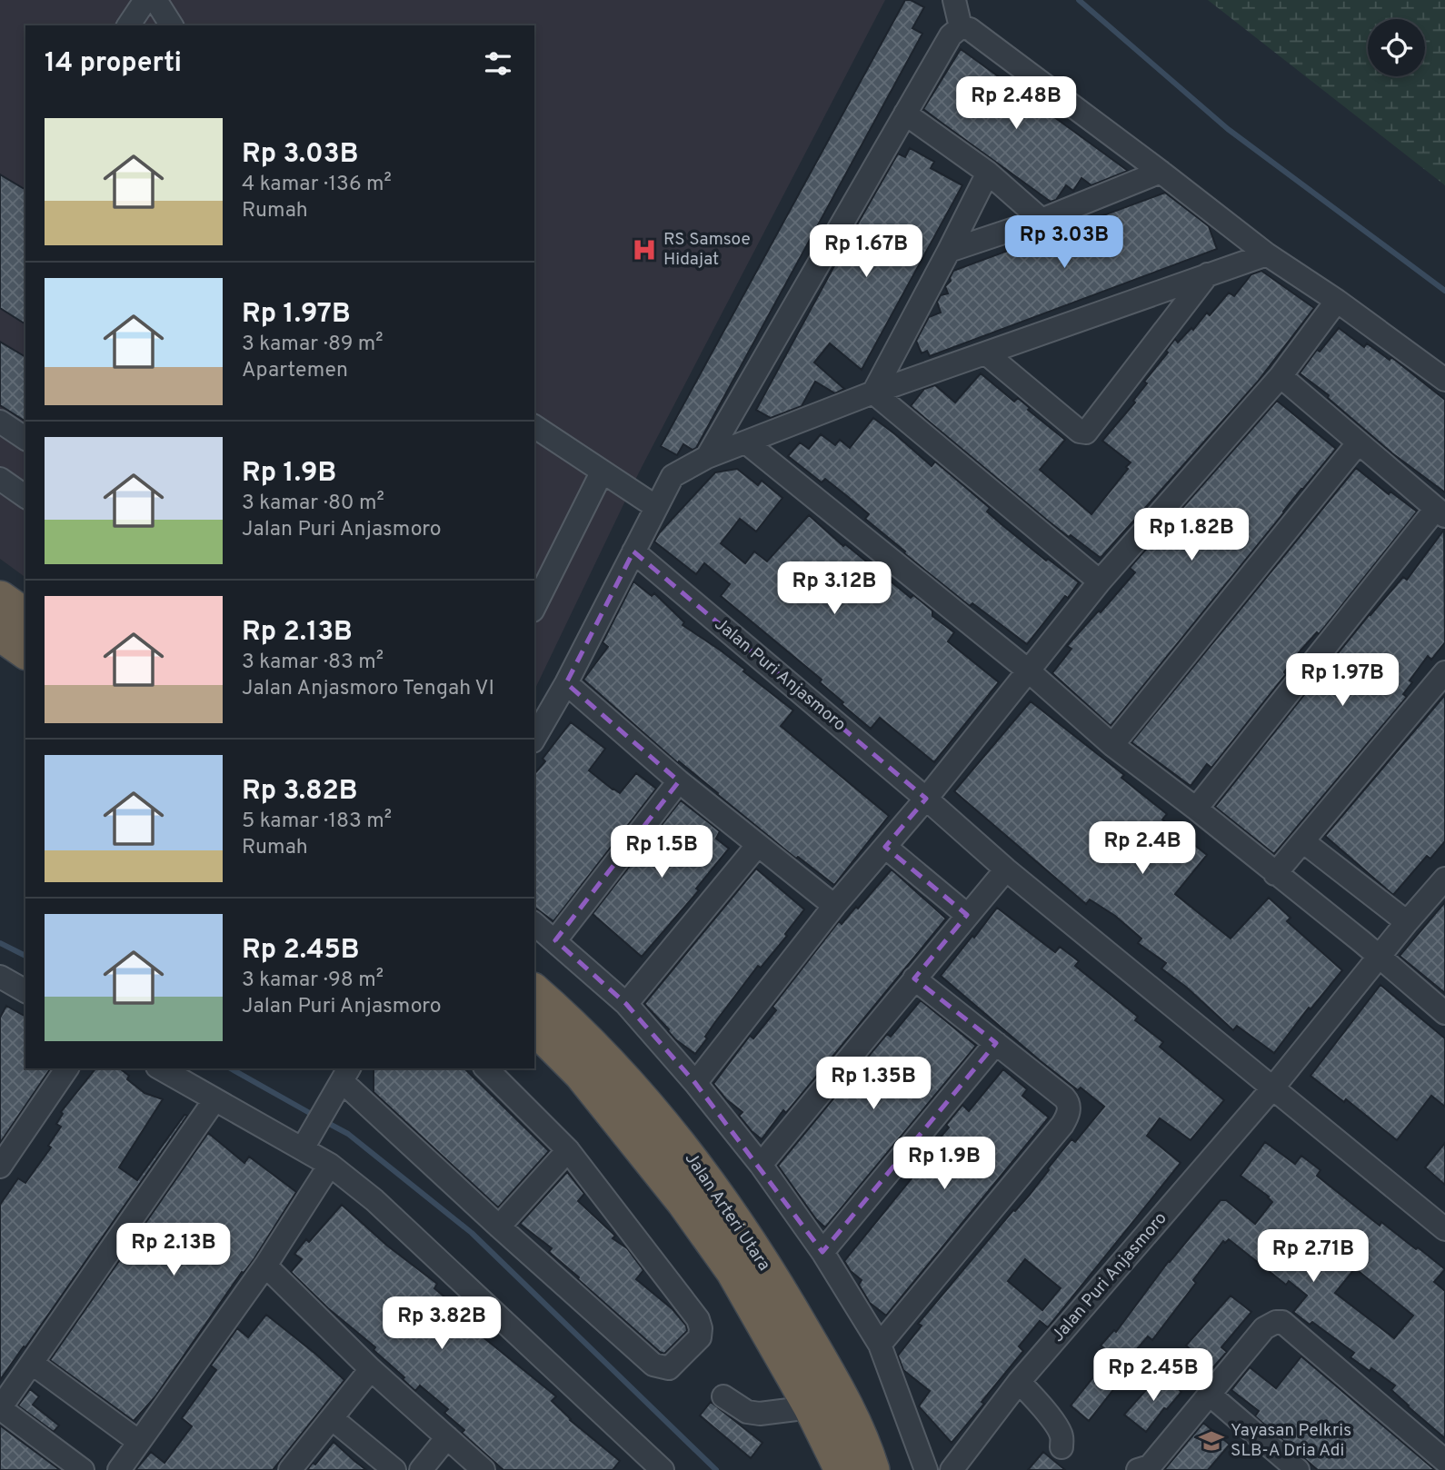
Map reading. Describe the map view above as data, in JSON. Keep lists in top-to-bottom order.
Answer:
{
  "streets": {
    "highway": ["Jalan Arteri Utara"],
    "street": ["Jalan Puri Anjasmoro"]
  },
  "places": {
    "hospital": ["RS Samsoe Hidajat"],
    "school or university": ["Yayasan Pelkris SLB-A Dria Adi"]
  },
  "page": {
    "heading": "14 properti",
    "price": [
      "Rp 2.48B",
      "Rp 3.03B",
      "Rp 1.67B",
      "Rp 1.82B",
      "Rp 3.12B",
      "Rp 1.97B",
      "Rp 2.4B",
      "Rp 1.5B",
      "Rp 1.35B",
      "Rp 1.9B",
      "Rp 2.13B",
      "Rp 2.71B",
      "Rp 3.82B",
      "Rp 2.45B"
    ],
    "list": [
      {
        "name": "Rp 3.03B",
        "note": "4 kamar · 136 m² · Rumah"
      },
      {
        "name": "Rp 1.97B",
        "note": "3 kamar · 89 m² · Apartemen"
      },
      {
        "name": "Rp 1.9B",
        "note": "3 kamar · 80 m² · Jalan Puri Anjasmoro"
      },
      {
        "name": "Rp 2.13B",
        "note": "3 kamar · 83 m² · Jalan Anjasmoro Tengah VI"
      },
      {
        "name": "Rp 3.82B",
        "note": "5 kamar · 183 m² · Rumah"
      },
      {
        "name": "Rp 2.45B",
        "note": "3 kamar · 98 m² · Jalan Puri Anjasmoro"
      }
    ]
  }
}
